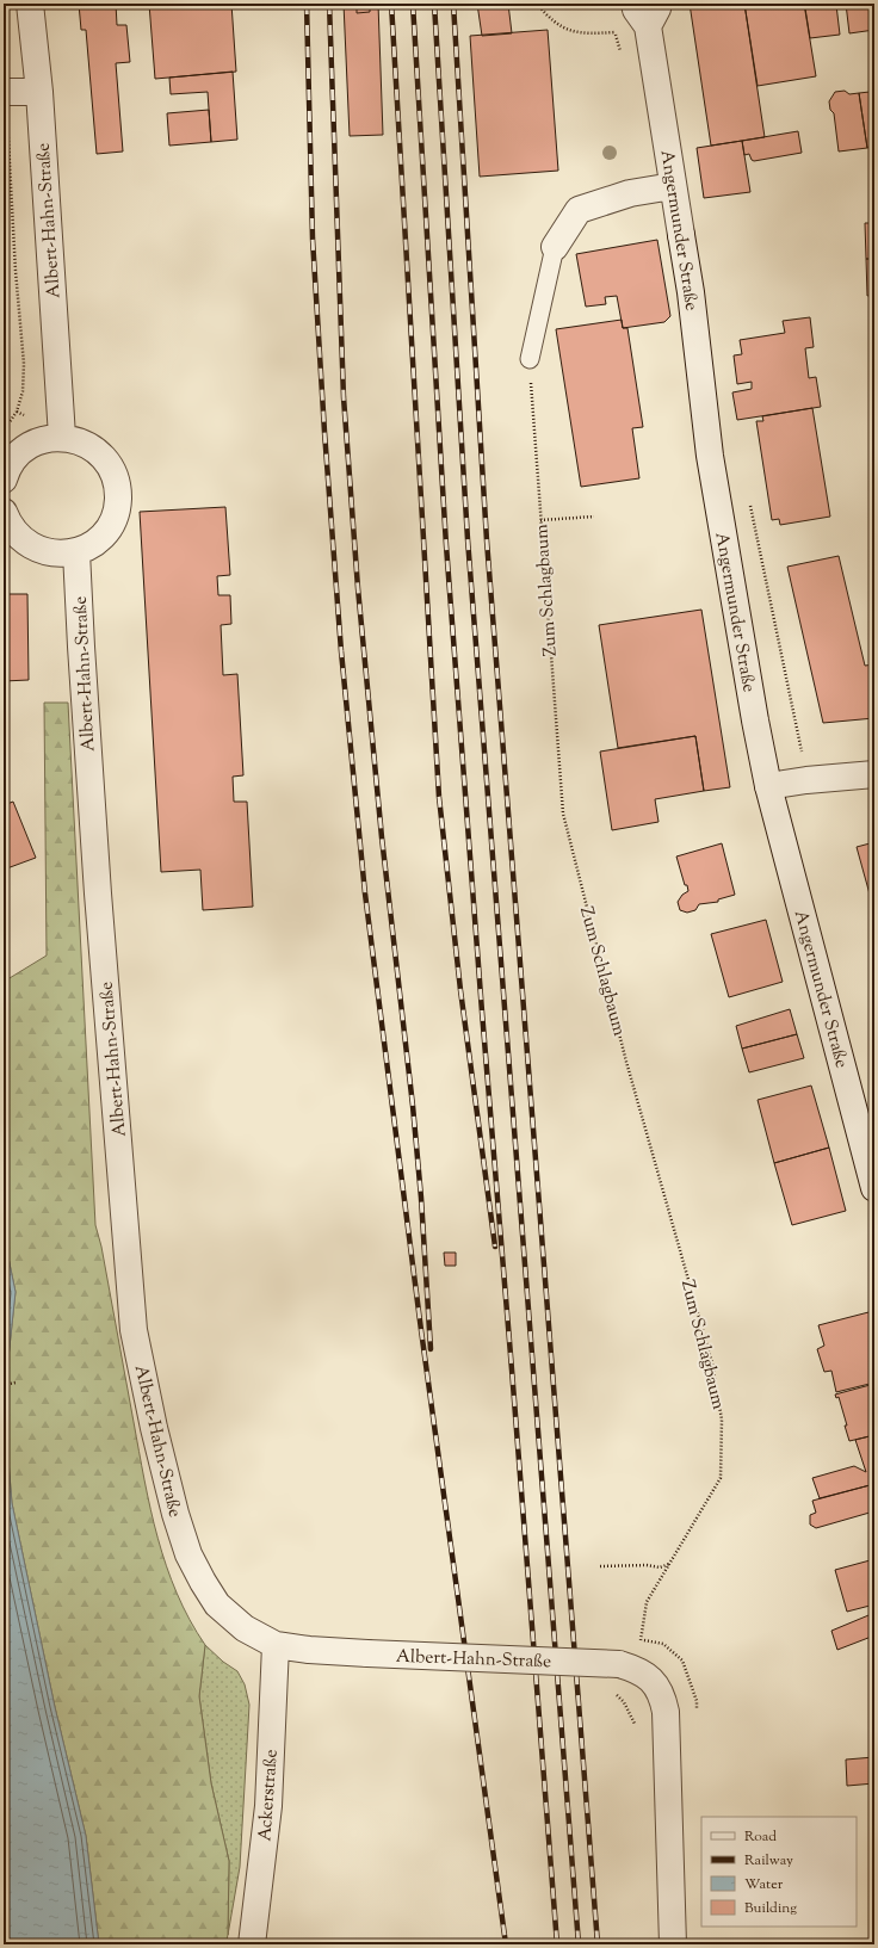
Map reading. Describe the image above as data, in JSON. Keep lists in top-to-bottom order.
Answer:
{
  "streets": {
    "street": ["Albert-Hahn-Straße", "Angermunder Straße", "Ackerstraße"],
    "path": ["Zum Schlagbaum"]
  },
  "crossings": [
    ["Albert-Hahn-Straße", "Zum Schlagbaum"],
    ["Albert-Hahn-Straße", "Ackerstraße"]
  ],
  "legend": [
    "Road",
    "Railway",
    "Water",
    "Building"
  ]
}
